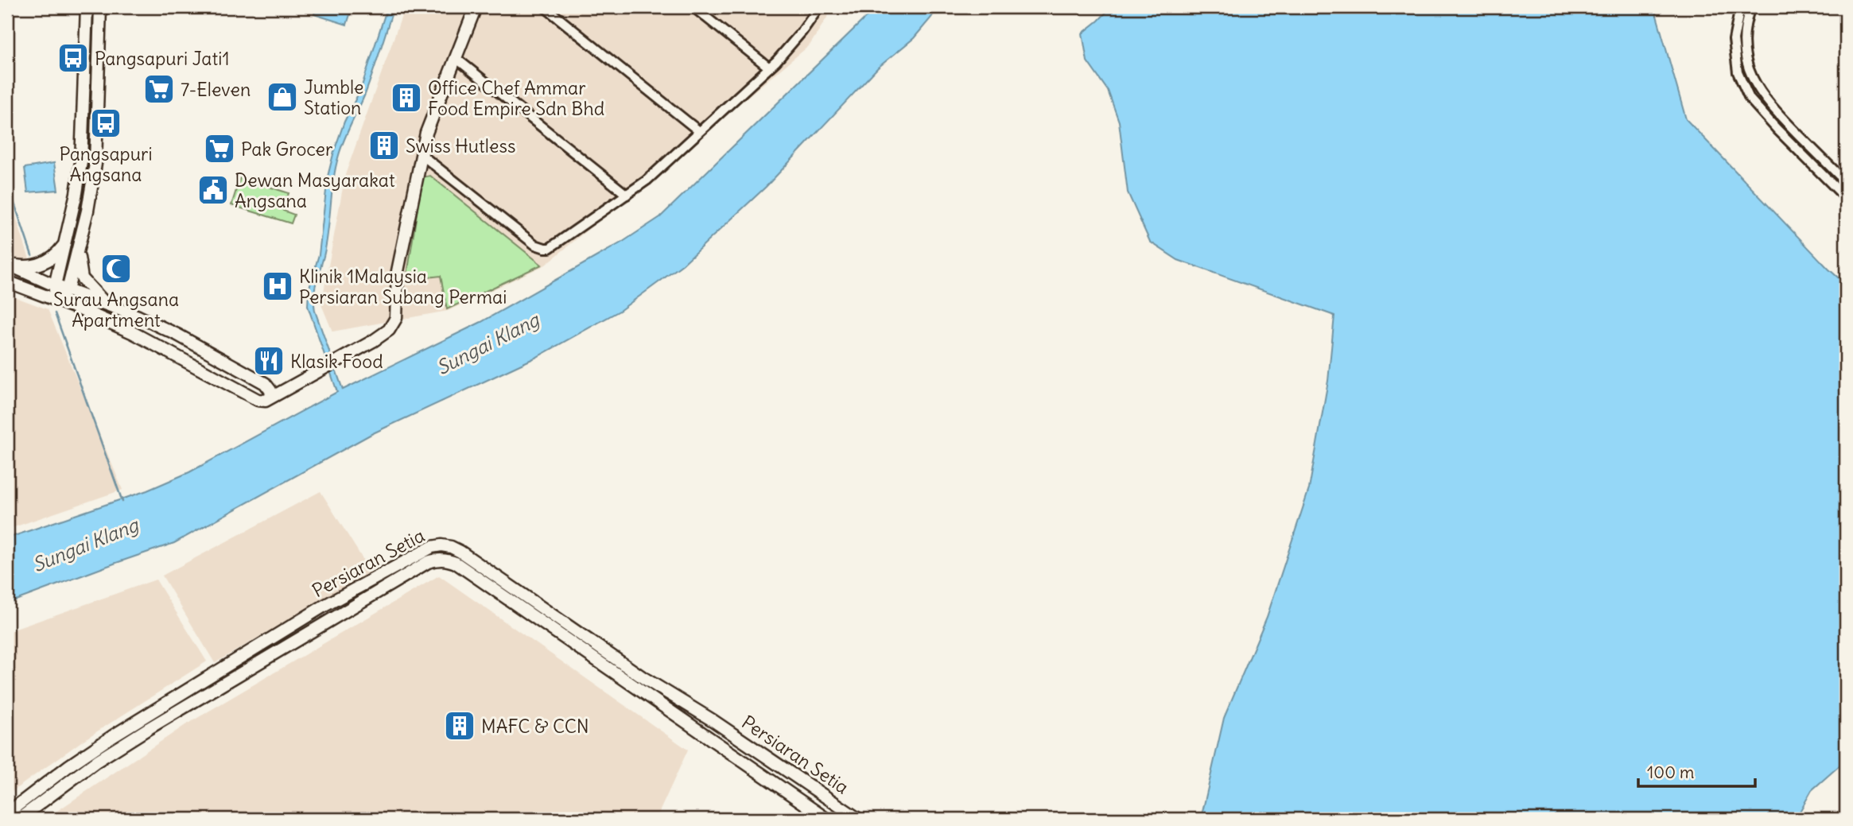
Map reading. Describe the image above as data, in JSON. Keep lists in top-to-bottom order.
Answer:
{
  "streets": {
    "street": ["Persiaran Setia"]
  },
  "water": ["Sungai Klang"],
  "places": {
    "bus stop": ["Pangsapuri Jati1", "Pangsapuri Angsana"],
    "supermarket": ["7-Eleven", "Pak Grocer"],
    "shop": ["Jumble Station"],
    "building": ["Office Chef Ammar Food Empire Sdn Bhd", "Swiss Hutless", "MAFC & CCN"],
    "public building": ["Dewan Masyarakat Angsana"],
    "mosque": ["Surau Angsana Apartment"],
    "hospital": ["Klinik 1Malaysia Persiaran Subang Permai"],
    "restaurant": ["Klasik Food"]
  },
  "scale_bar": "100 m"
}
